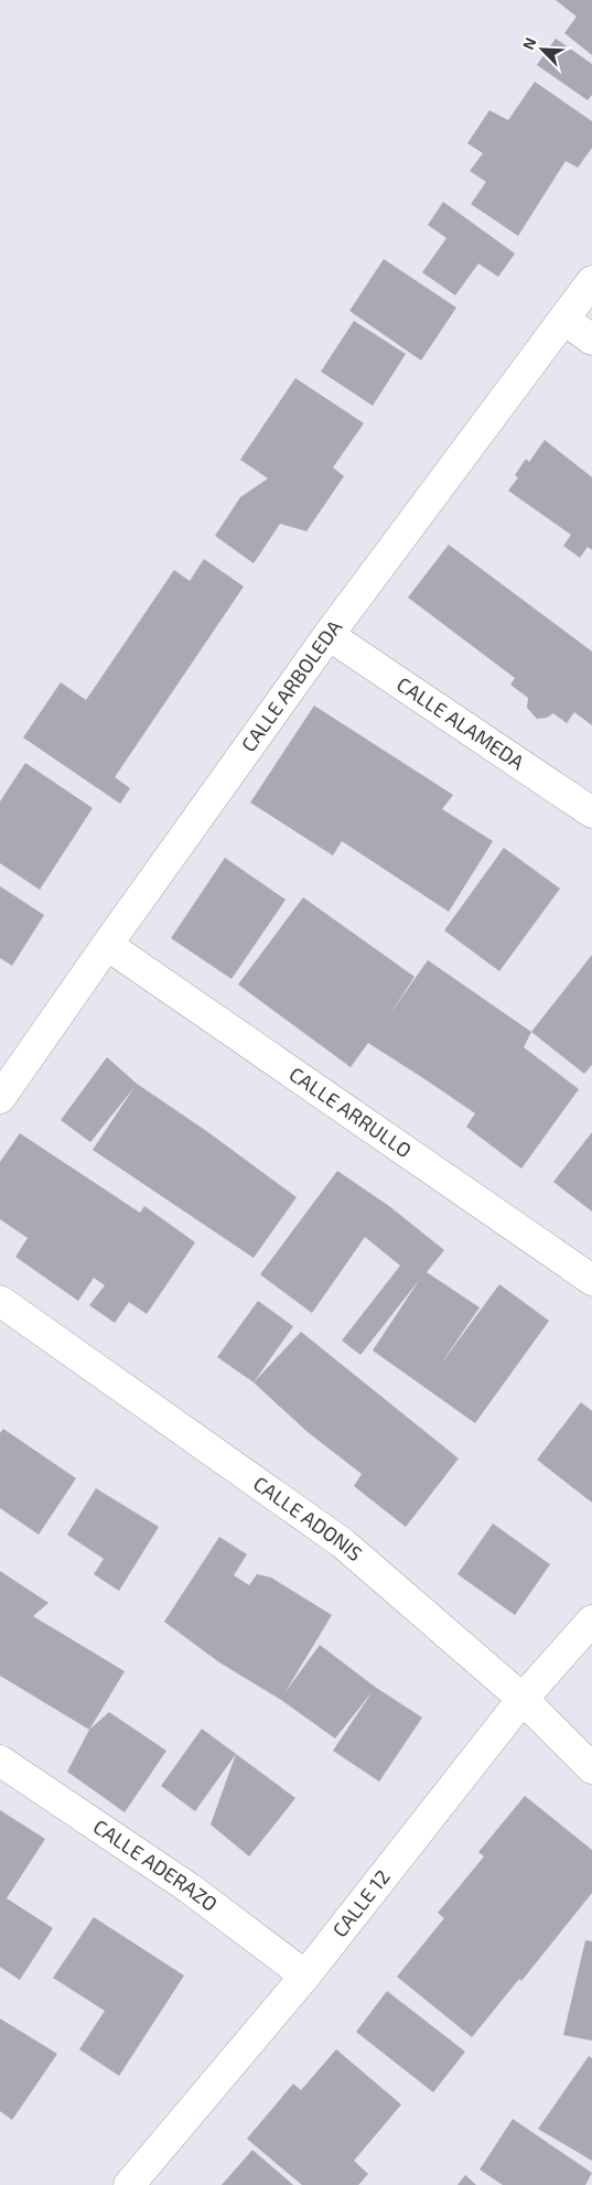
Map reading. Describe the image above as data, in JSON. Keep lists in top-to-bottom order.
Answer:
{
  "streets": {
    "street": [
      "CALLE ARBOLEDA",
      "CALLE ALAMEDA",
      "CALLE ARRULLO",
      "CALLE ADONIS",
      "CALLE ADERAZO",
      "CALLE 12"
    ]
  },
  "crossings": [
    ["CALLE ARBOLEDA", "CALLE ALAMEDA"],
    ["CALLE ARBOLEDA", "CALLE ARRULLO"],
    ["CALLE ADONIS", "CALLE 12"],
    ["CALLE ADERAZO", "CALLE 12"]
  ],
  "north": "top left"
}
